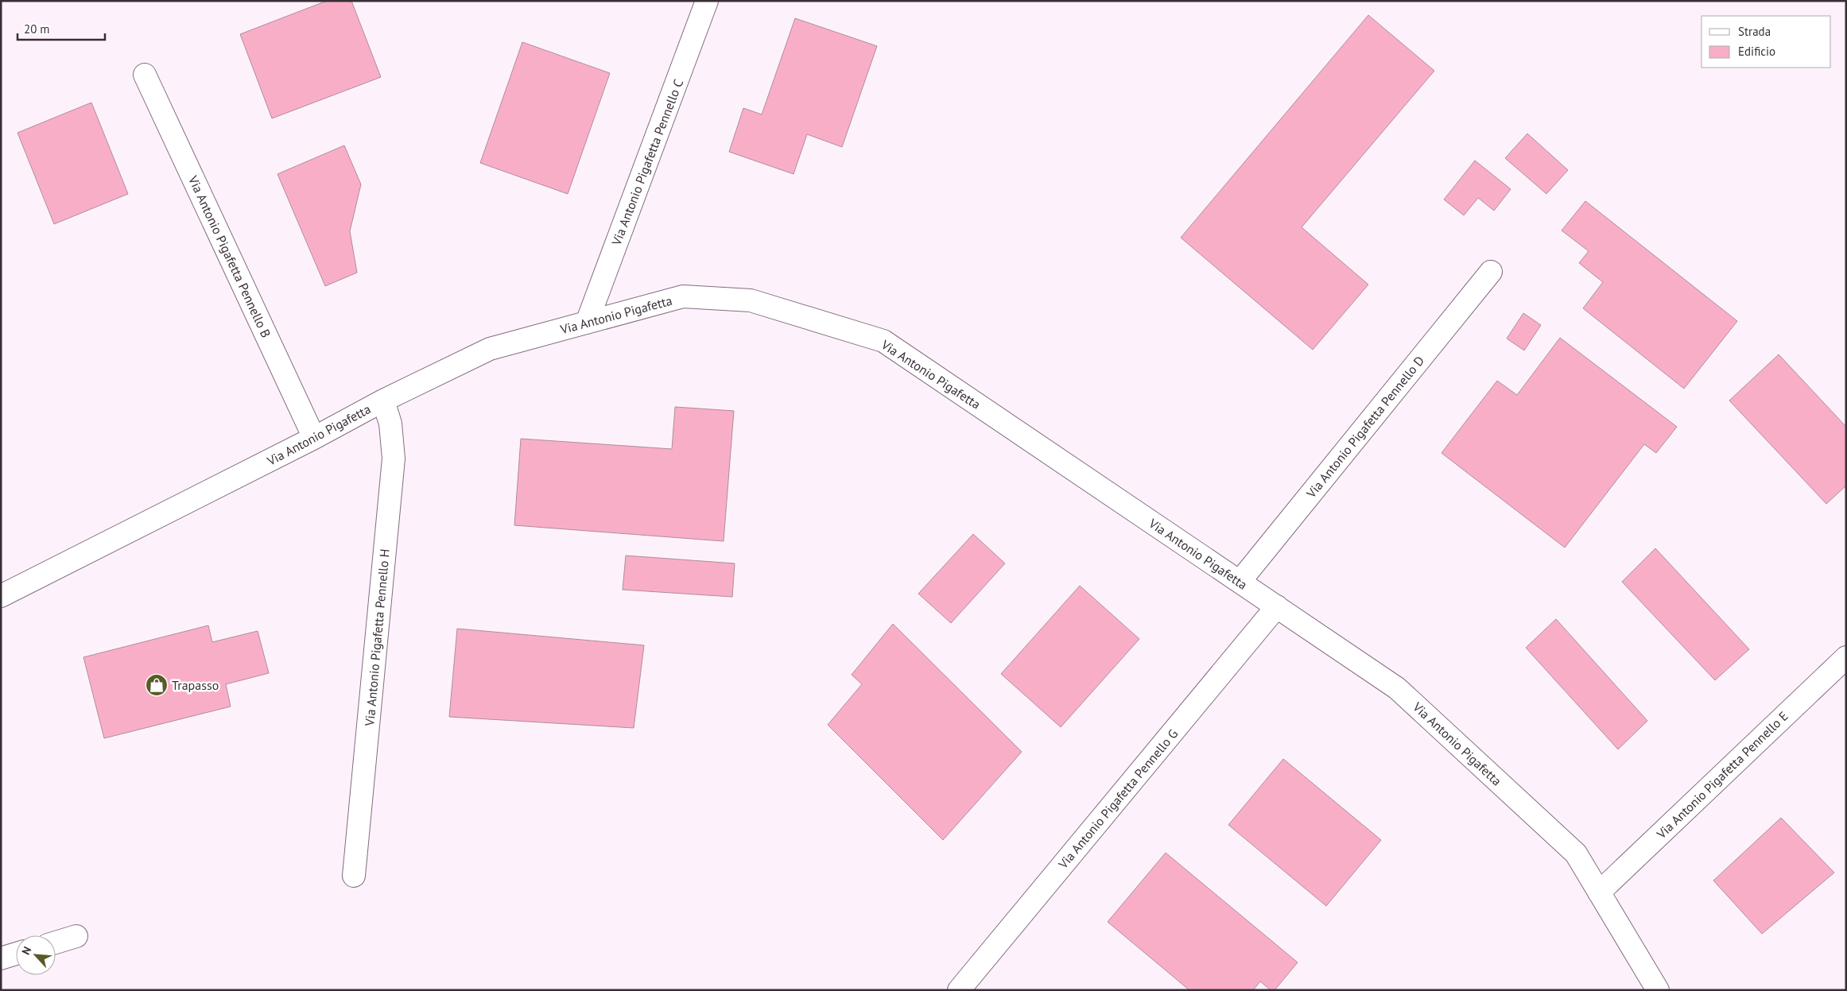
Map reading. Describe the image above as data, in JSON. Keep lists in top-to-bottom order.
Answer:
{
  "streets": {
    "street": [
      "Via Antonio Pigafetta Pennello C",
      "Via Antonio Pigafetta Pennello B",
      "Via Antonio Pigafetta",
      "Via Antonio Pigafetta Pennello D",
      "Via Antonio Pigafetta Pennello H",
      "Via Antonio Pigafetta Pennello E",
      "Via Antonio Pigafetta Pennello G"
    ]
  },
  "crossings": [
    ["Via Antonio Pigafetta Pennello C", "Via Antonio Pigafetta"],
    ["Via Antonio Pigafetta Pennello B", "Via Antonio Pigafetta"],
    ["Via Antonio Pigafetta", "Via Antonio Pigafetta Pennello D"],
    ["Via Antonio Pigafetta", "Via Antonio Pigafetta Pennello H"],
    ["Via Antonio Pigafetta", "Via Antonio Pigafetta Pennello E"],
    ["Via Antonio Pigafetta", "Via Antonio Pigafetta Pennello G"]
  ],
  "places": {
    "shop": ["Trapasso"]
  },
  "legend": ["Strada", "Edificio"],
  "scale_bar": "20 m",
  "north": "top left"
}
